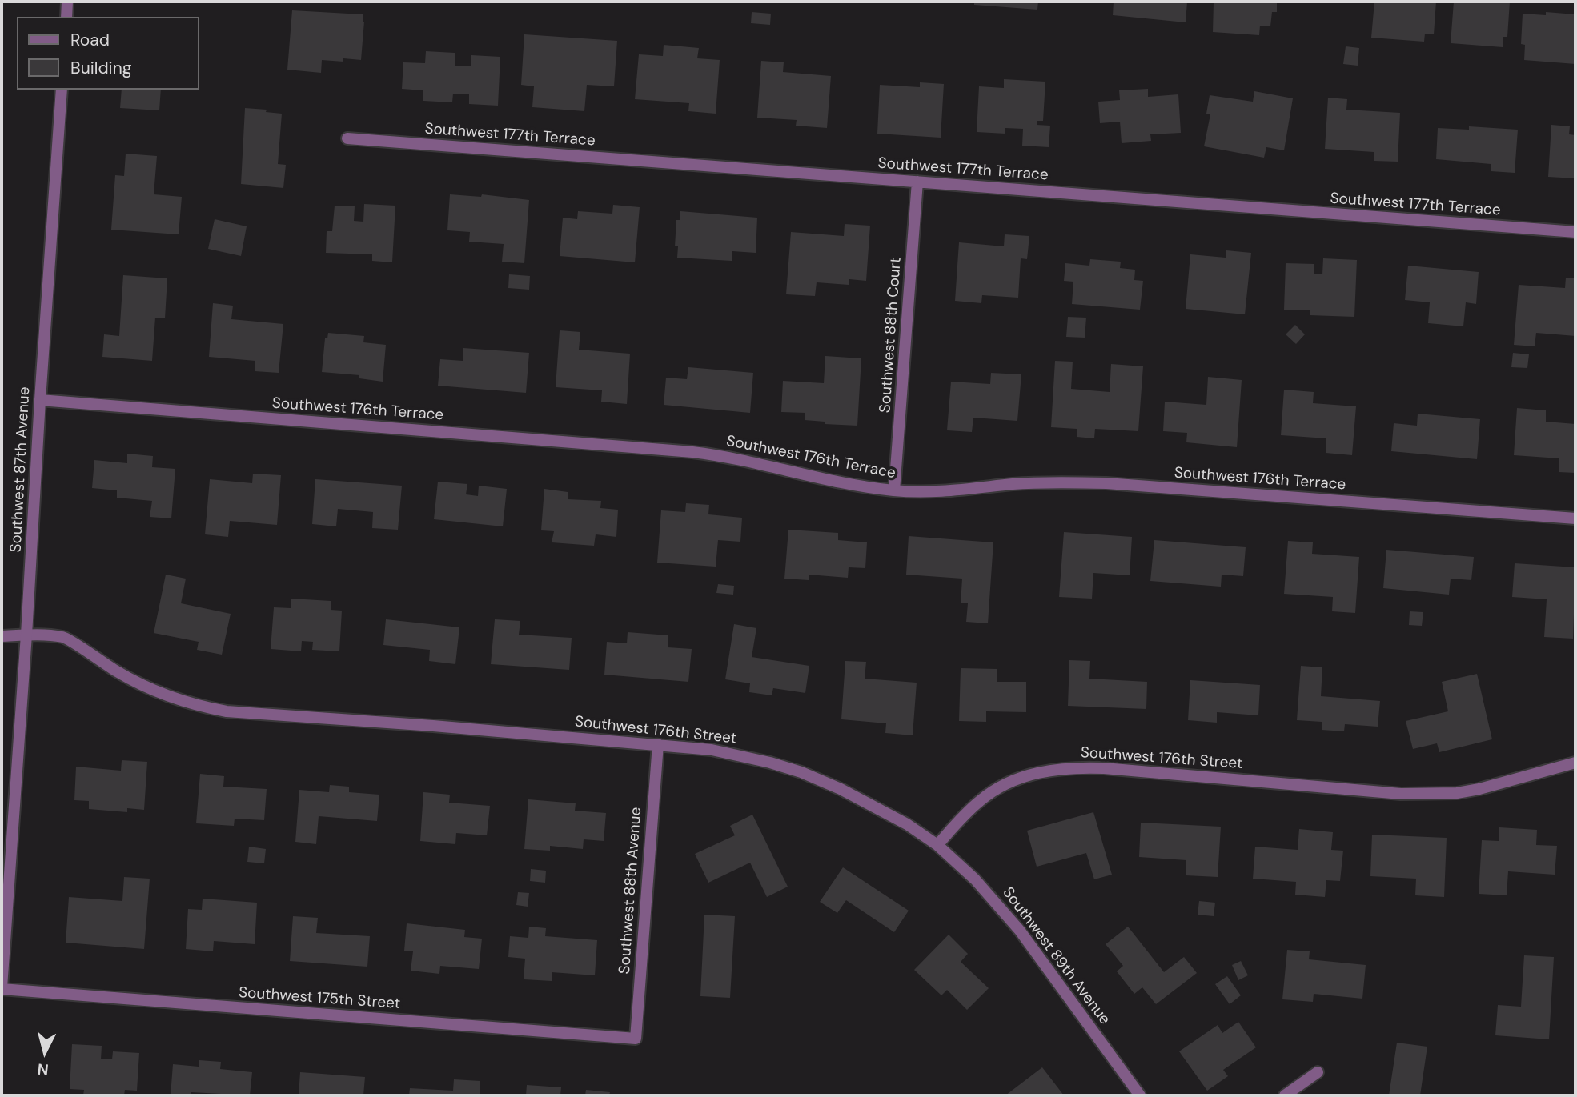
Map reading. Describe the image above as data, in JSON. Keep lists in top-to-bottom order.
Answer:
{
  "streets": {
    "street": [
      "Southwest 177th Terrace",
      "Southwest 88th Court",
      "Southwest 176th Terrace",
      "Southwest 87th Avenue",
      "Southwest 176th Street",
      "Southwest 88th Avenue",
      "Southwest 89th Avenue",
      "Southwest 175th Street"
    ]
  },
  "crossings": [
    ["Southwest 177th Terrace", "Southwest 88th Court"],
    ["Southwest 88th Court", "Southwest 176th Terrace"],
    ["Southwest 176th Terrace", "Southwest 87th Avenue"],
    ["Southwest 87th Avenue", "Southwest 176th Street"],
    ["Southwest 87th Avenue", "Southwest 175th Street"],
    ["Southwest 176th Street", "Southwest 88th Avenue"],
    ["Southwest 176th Street", "Southwest 89th Avenue"],
    ["Southwest 88th Avenue", "Southwest 175th Street"]
  ],
  "legend": ["Road", "Building"],
  "north": "bottom"
}
